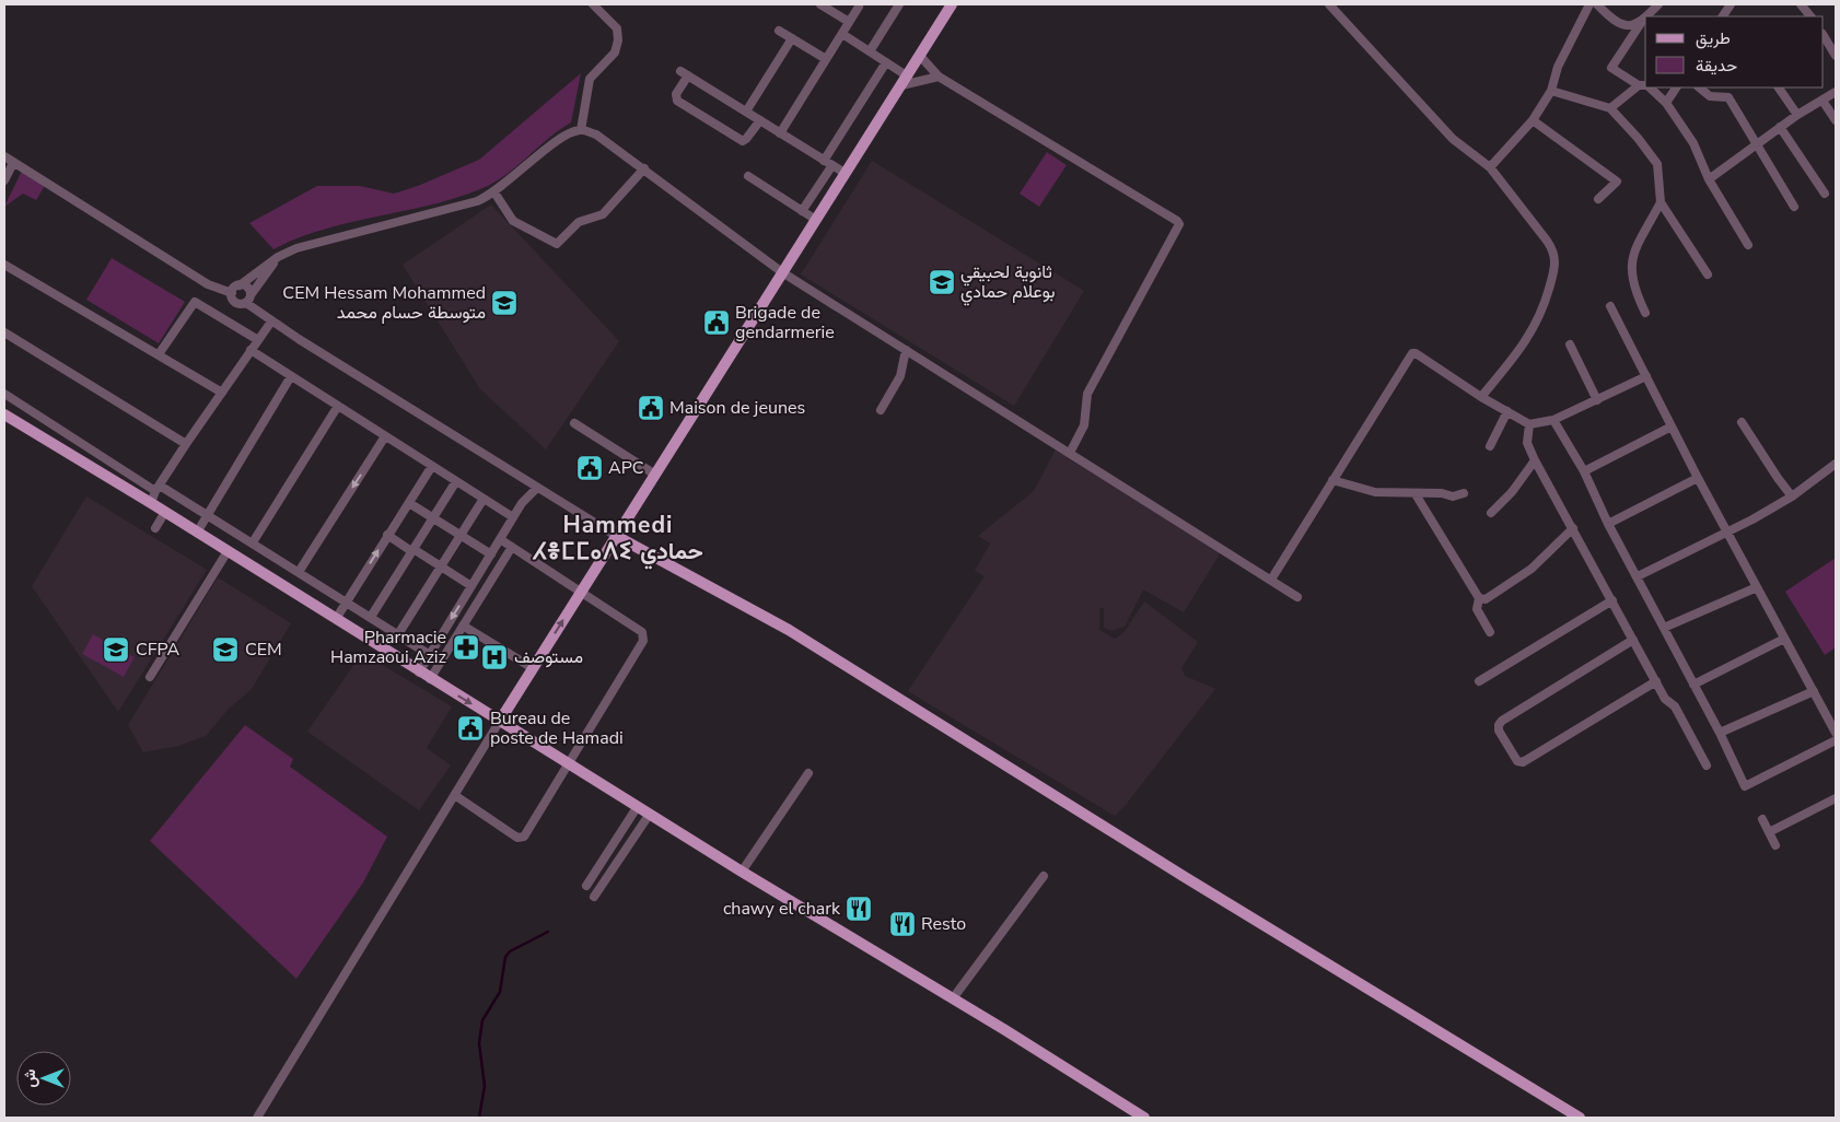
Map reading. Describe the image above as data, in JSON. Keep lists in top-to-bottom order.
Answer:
{
  "districts": ["Hammedi ⵃⴻⵎⵎⴰⴷⵉ حمادي"],
  "places": {
    "school or university": [
      "ثانوية لحبيقي بوعلام حمادي",
      "CEM Hessam Mohammed متوسطة حسام محمد",
      "CFPA",
      "CEM"
    ],
    "public building": [
      "Brigade de gendarmerie",
      "Maison de jeunes",
      "APC",
      "Bureau de poste de Hamadi"
    ],
    "pharmacy": ["Pharmacie Hamzaoui Aziz"],
    "hospital": ["مستوصف"],
    "restaurant": ["chawy el chark", "Resto"]
  },
  "legend": ["طريق", "حديقة"],
  "north": "left"
}
